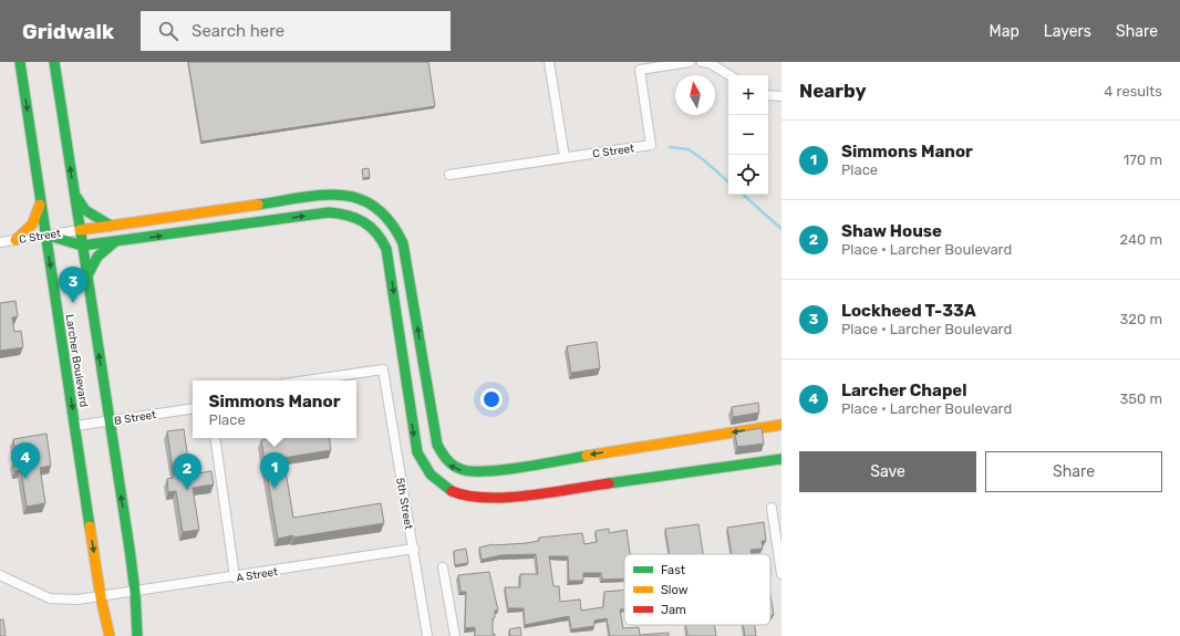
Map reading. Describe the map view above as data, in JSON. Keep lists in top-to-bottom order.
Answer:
{
  "streets": {
    "main road": ["Larcher Boulevard"],
    "street": [
      "C Street",
      "B Street",
      "5th Street",
      "A Street"
    ]
  },
  "crossings": [
    ["C Street", "Larcher Boulevard"],
    ["Larcher Boulevard", "B Street"],
    ["Larcher Boulevard", "A Street"],
    ["5th Street", "A Street"]
  ],
  "legend": ["Fast", "Slow", "Jam"],
  "north": "top",
  "page": {
    "header": "Gridwalk",
    "search": "Search here",
    "nav": ["Map", "Layers", "Share"],
    "heading": ["Nearby", "4 results"],
    "map_buttons": ["+", "−"],
    "list": [
      {
        "mark": "1",
        "name": "Simmons Manor",
        "note": "Place",
        "value": "170 m"
      },
      {
        "mark": "2",
        "name": "Shaw House",
        "note": "Place · Larcher Boulevard",
        "value": "240 m"
      },
      {
        "mark": "3",
        "name": "Lockheed T-33A",
        "note": "Place · Larcher Boulevard",
        "value": "320 m"
      },
      {
        "mark": "4",
        "name": "Larcher Chapel",
        "note": "Place · Larcher Boulevard",
        "value": "350 m"
      }
    ],
    "pins": [
      "3",
      "4",
      "1",
      "2"
    ],
    "popup": ["Simmons Manor", "Place"],
    "buttons": ["Save", "Share"]
  }
}
